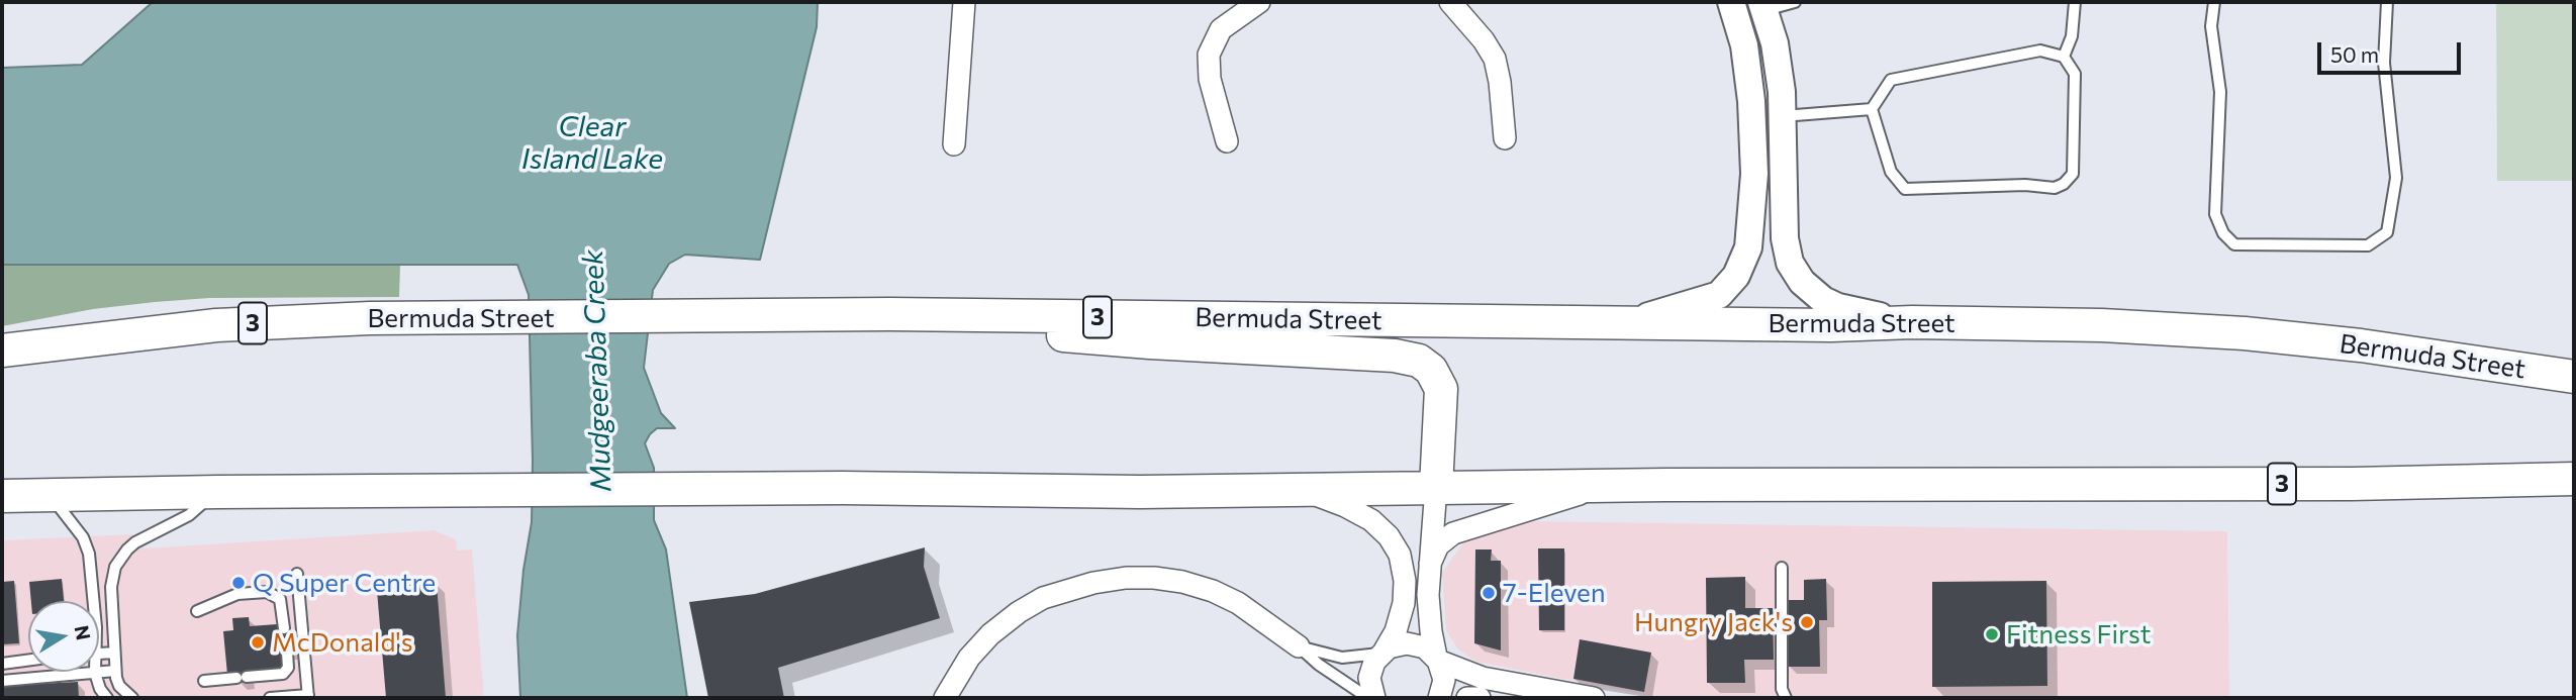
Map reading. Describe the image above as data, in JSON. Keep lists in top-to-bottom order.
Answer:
{
  "streets": {
    "main road": ["3", "Bermuda Street"]
  },
  "water": ["Clear Island Lake", "Mudgeeraba Creek"],
  "places": [
    "Q Super Centre",
    "7-Eleven",
    "Hungry Jack's",
    "Fitness First",
    "McDonald's"
  ],
  "scale_bar": "50 m",
  "north": "right"
}
